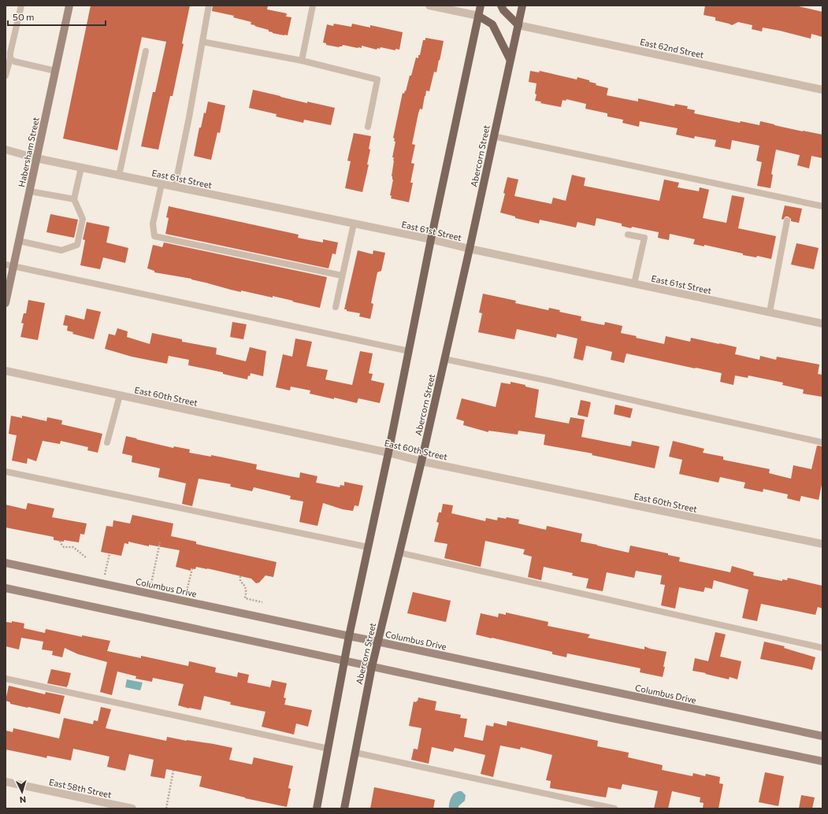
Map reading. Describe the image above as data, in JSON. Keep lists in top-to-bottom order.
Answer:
{
  "streets": {
    "main road": ["Abercorn Street"],
    "street": [
      "East 62nd Street",
      "Habersham Street",
      "East 61st Street",
      "East 60th Street",
      "Columbus Drive",
      "East 58th Street"
    ]
  },
  "crossings": [
    ["East 62nd Street", "Abercorn Street"],
    ["Habersham Street", "East 61st Street"],
    ["Abercorn Street", "East 61st Street"],
    ["Abercorn Street", "East 60th Street"],
    ["Abercorn Street", "Columbus Drive"]
  ],
  "scale_bar": "50 m",
  "north": "bottom"
}
